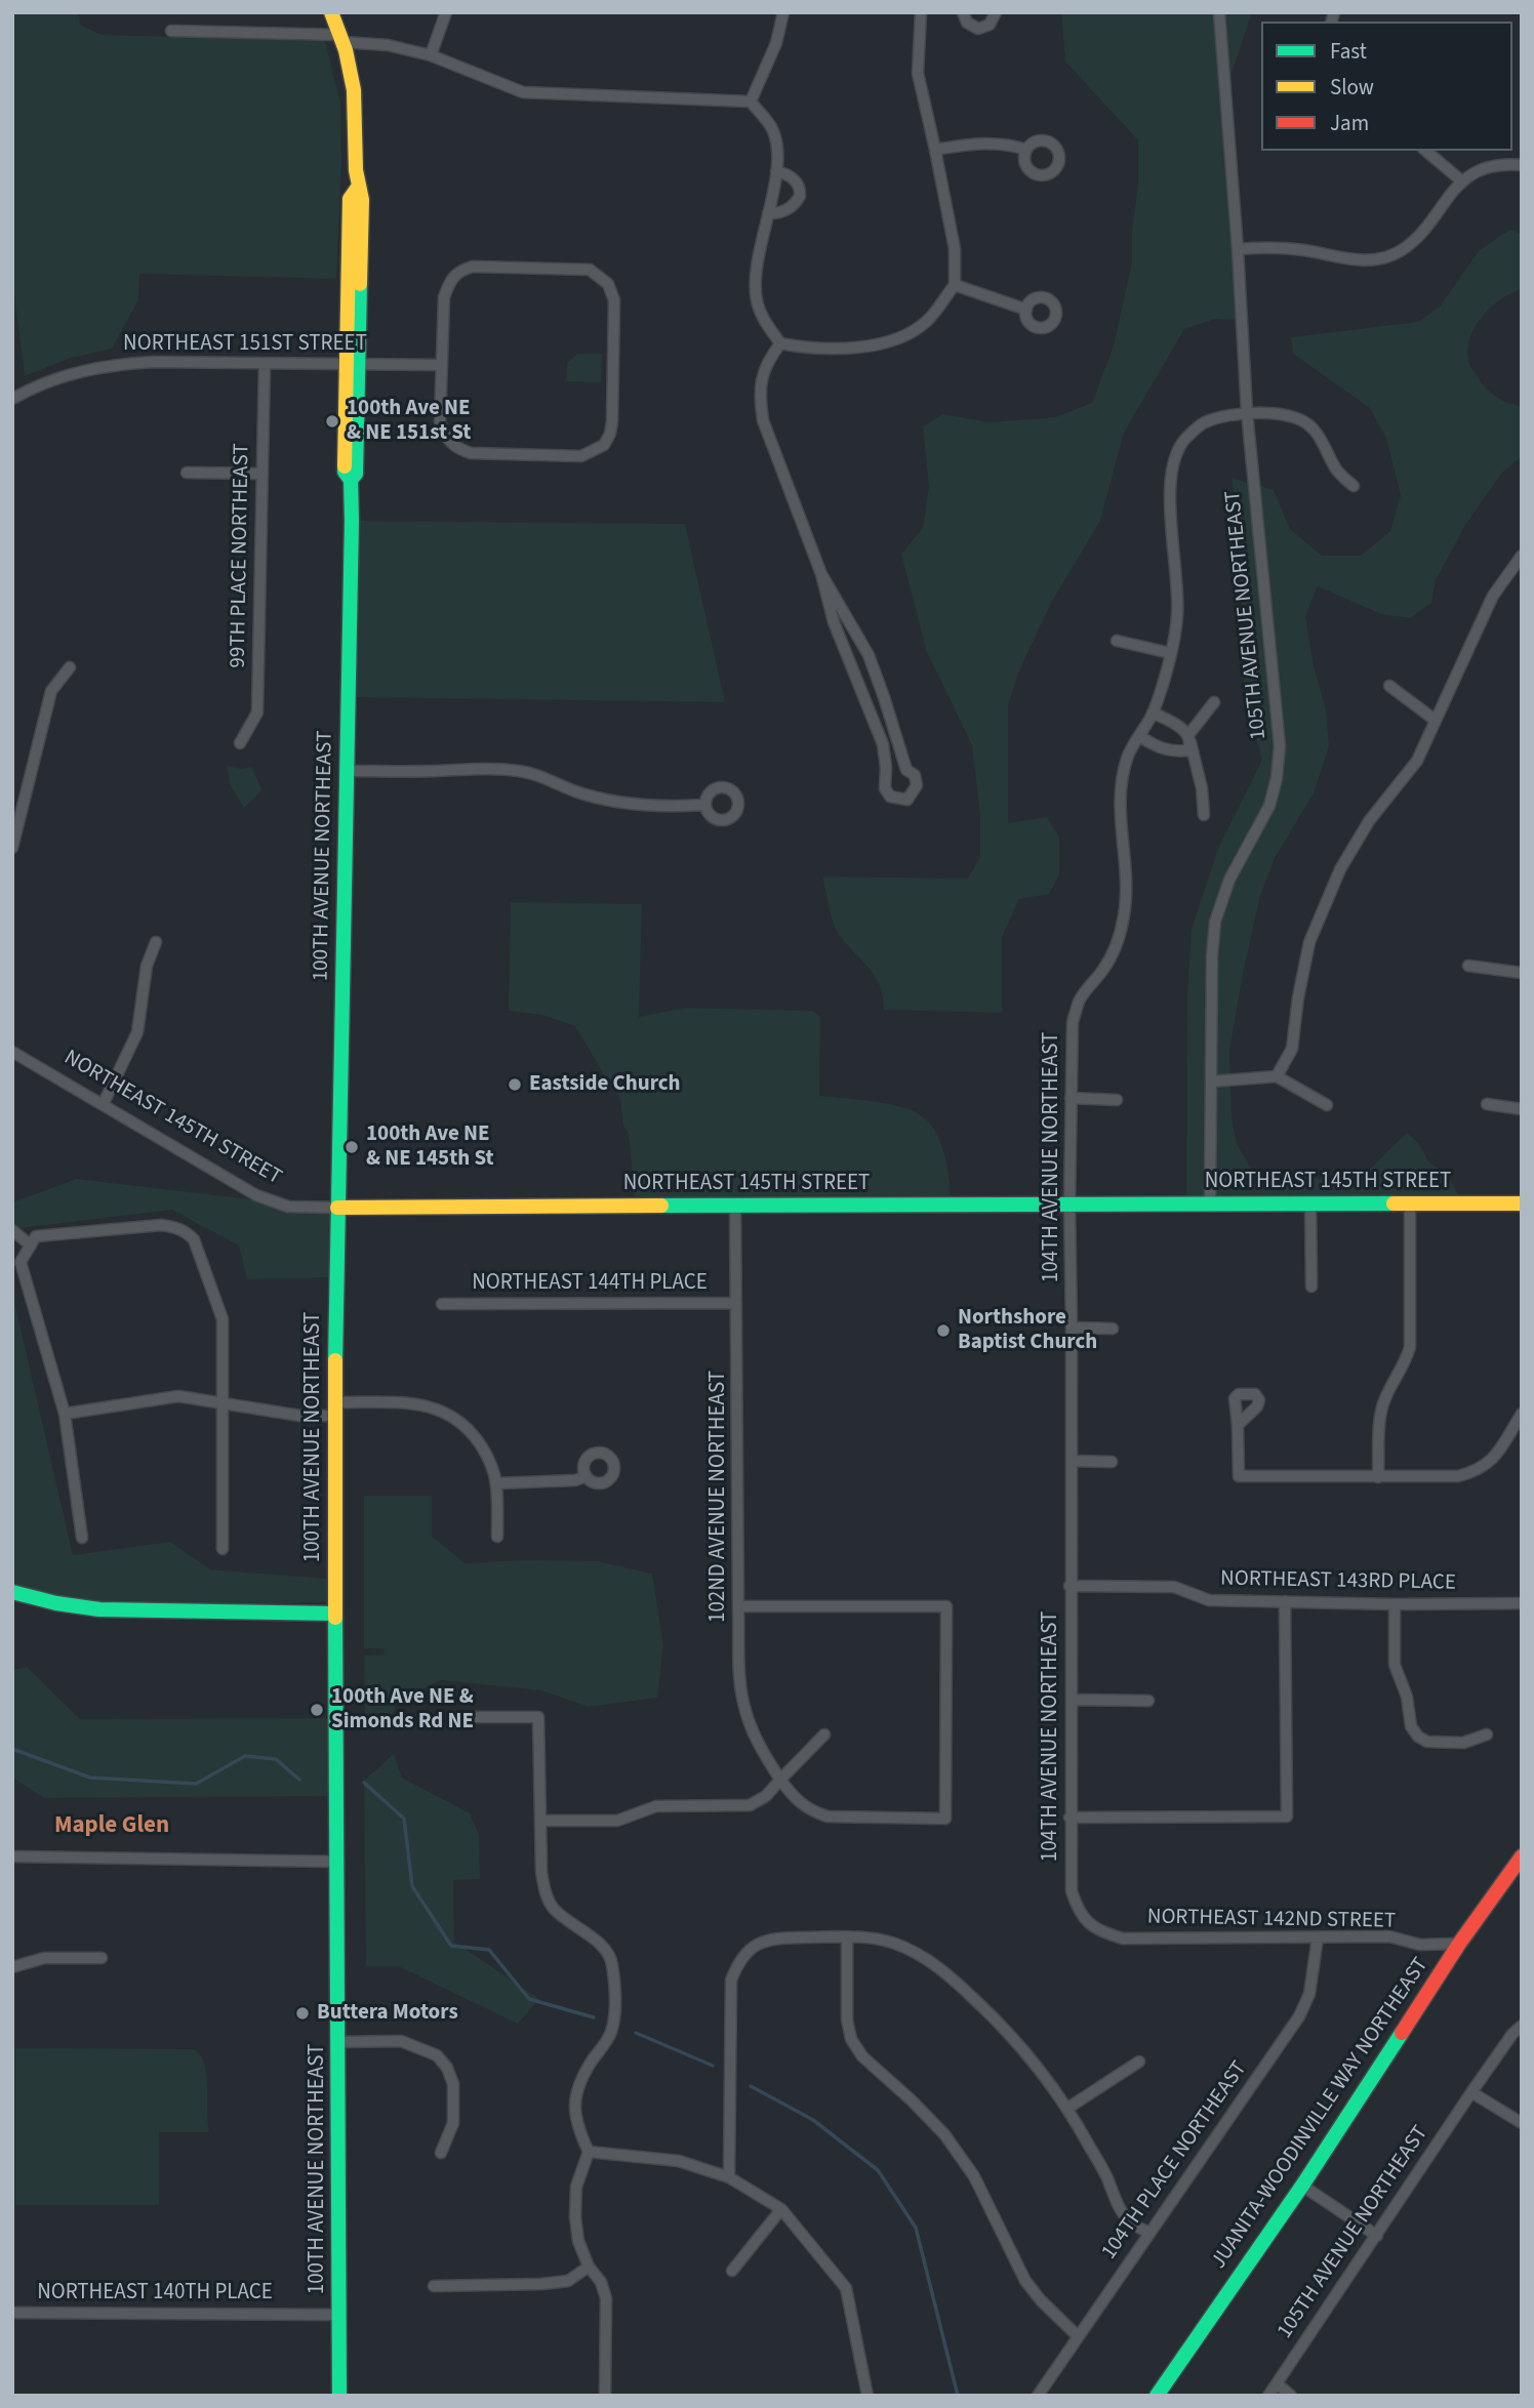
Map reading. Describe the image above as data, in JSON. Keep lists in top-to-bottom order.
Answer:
{
  "streets": {
    "main road": ["100TH AVENUE NORTHEAST", "NORTHEAST 145TH STREET", "JUANITA-WOODINVILLE WAY NORTHEAST"],
    "street": [
      "NORTHEAST 151ST STREET",
      "99TH PLACE NORTHEAST",
      "105TH AVENUE NORTHEAST",
      "104TH AVENUE NORTHEAST",
      "NORTHEAST 144TH PLACE",
      "102ND AVENUE NORTHEAST",
      "NORTHEAST 143RD PLACE",
      "NORTHEAST 142ND STREET",
      "104TH PLACE NORTHEAST",
      "NORTHEAST 140TH PLACE"
    ]
  },
  "crossings": [
    ["NORTHEAST 151ST STREET", "99TH PLACE NORTHEAST"],
    ["NORTHEAST 151ST STREET", "100TH AVENUE NORTHEAST"],
    ["105TH AVENUE NORTHEAST", "NORTHEAST 145TH STREET"],
    ["105TH AVENUE NORTHEAST", "104TH AVENUE NORTHEAST"],
    ["100TH AVENUE NORTHEAST", "NORTHEAST 145TH STREET"],
    ["100TH AVENUE NORTHEAST", "NORTHEAST 140TH PLACE"],
    ["NORTHEAST 145TH STREET", "104TH AVENUE NORTHEAST"],
    ["NORTHEAST 145TH STREET", "102ND AVENUE NORTHEAST"],
    ["104TH AVENUE NORTHEAST", "NORTHEAST 143RD PLACE"],
    ["104TH AVENUE NORTHEAST", "NORTHEAST 142ND STREET"],
    ["NORTHEAST 144TH PLACE", "102ND AVENUE NORTHEAST"],
    ["NORTHEAST 142ND STREET", "JUANITA-WOODINVILLE WAY NORTHEAST"],
    ["NORTHEAST 142ND STREET", "104TH PLACE NORTHEAST"]
  ],
  "districts": ["Maple Glen"],
  "places": [
    "100th Ave NE & NE 151st St",
    "Eastside Church",
    "100th Ave NE & NE 145th St",
    "Northshore Baptist Church",
    "100th Ave NE & Simonds Rd NE",
    "Buttera Motors"
  ],
  "legend": ["Fast", "Slow", "Jam"]
}
